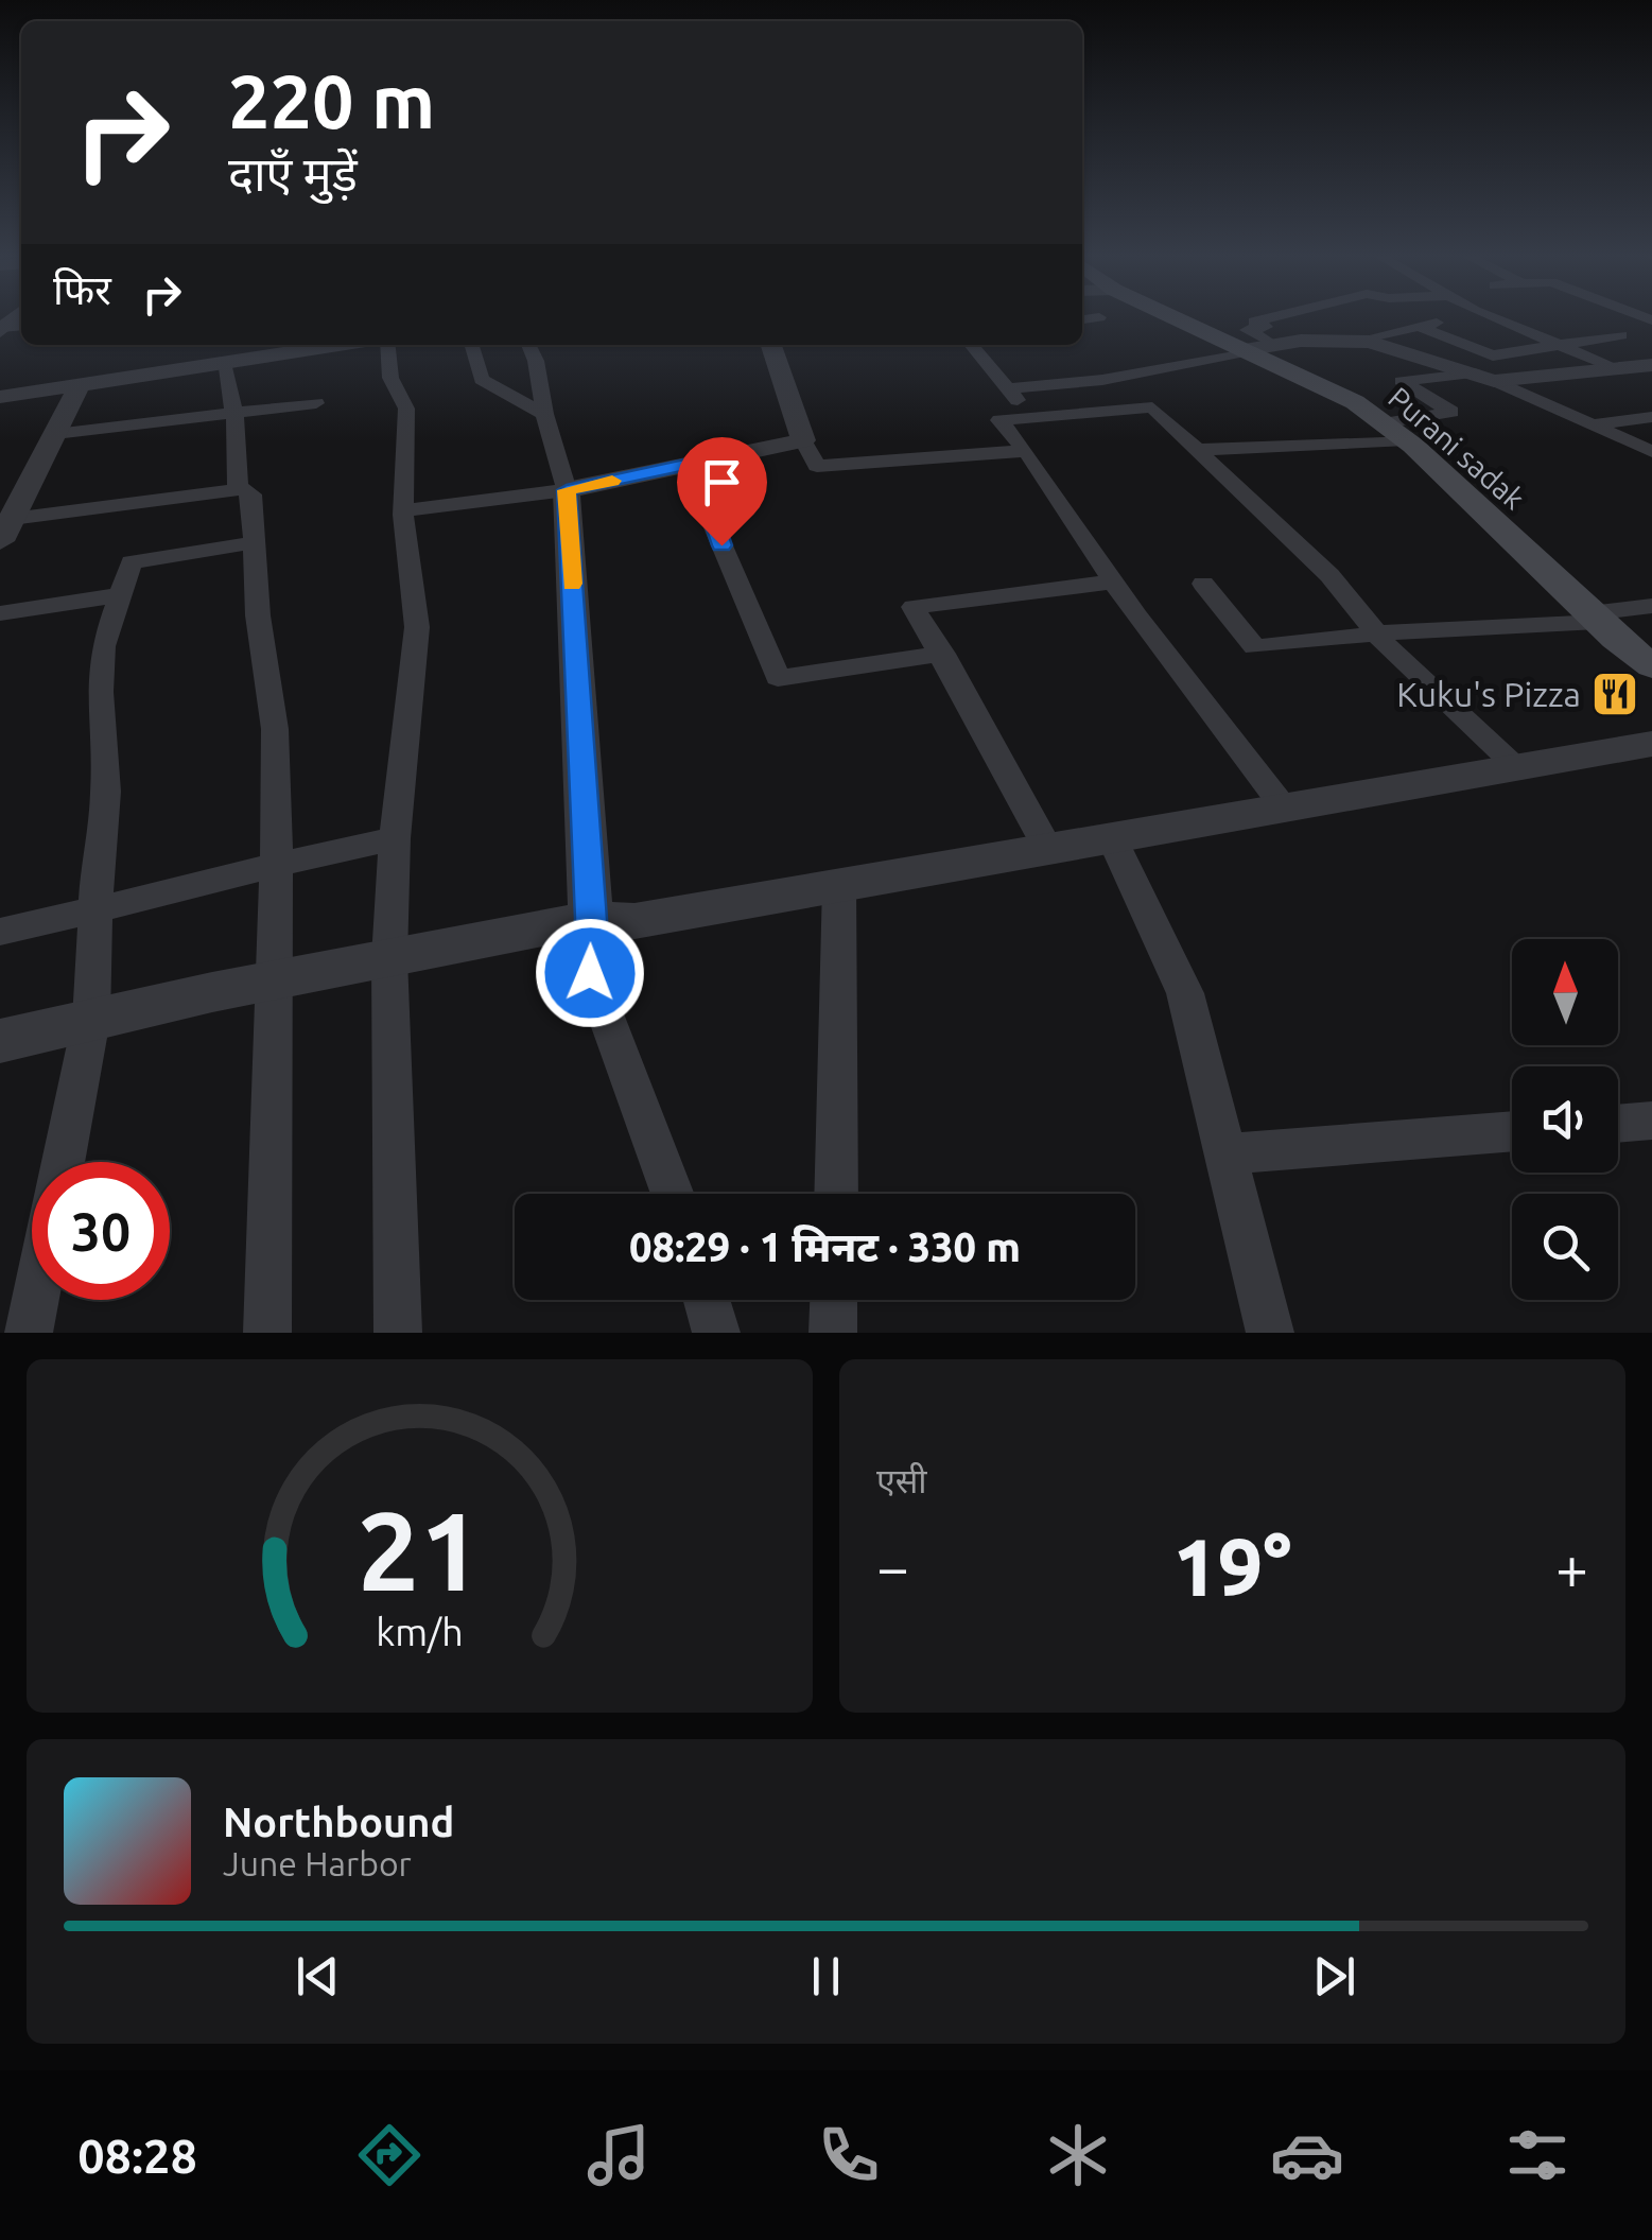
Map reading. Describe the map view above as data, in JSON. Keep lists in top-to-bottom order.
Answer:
{
  "streets": {
    "main road": ["Purani sadak"]
  },
  "places": {
    "restaurant": ["Kuku's Pizza"]
  },
  "north": "top",
  "page": {
    "turn": ["220 m", "दाएँ मुड़ें"],
    "then": "फिर",
    "limit": "30",
    "trip": "08:29 · 1 मिनट · 330 m",
    "tile": "एसी",
    "heat": ["−", "19°", "+"],
    "song": ["Northbound", "June Harbor"],
    "tabs": "08:28",
    "gauge": ["21", "km/h"]
  }
}
